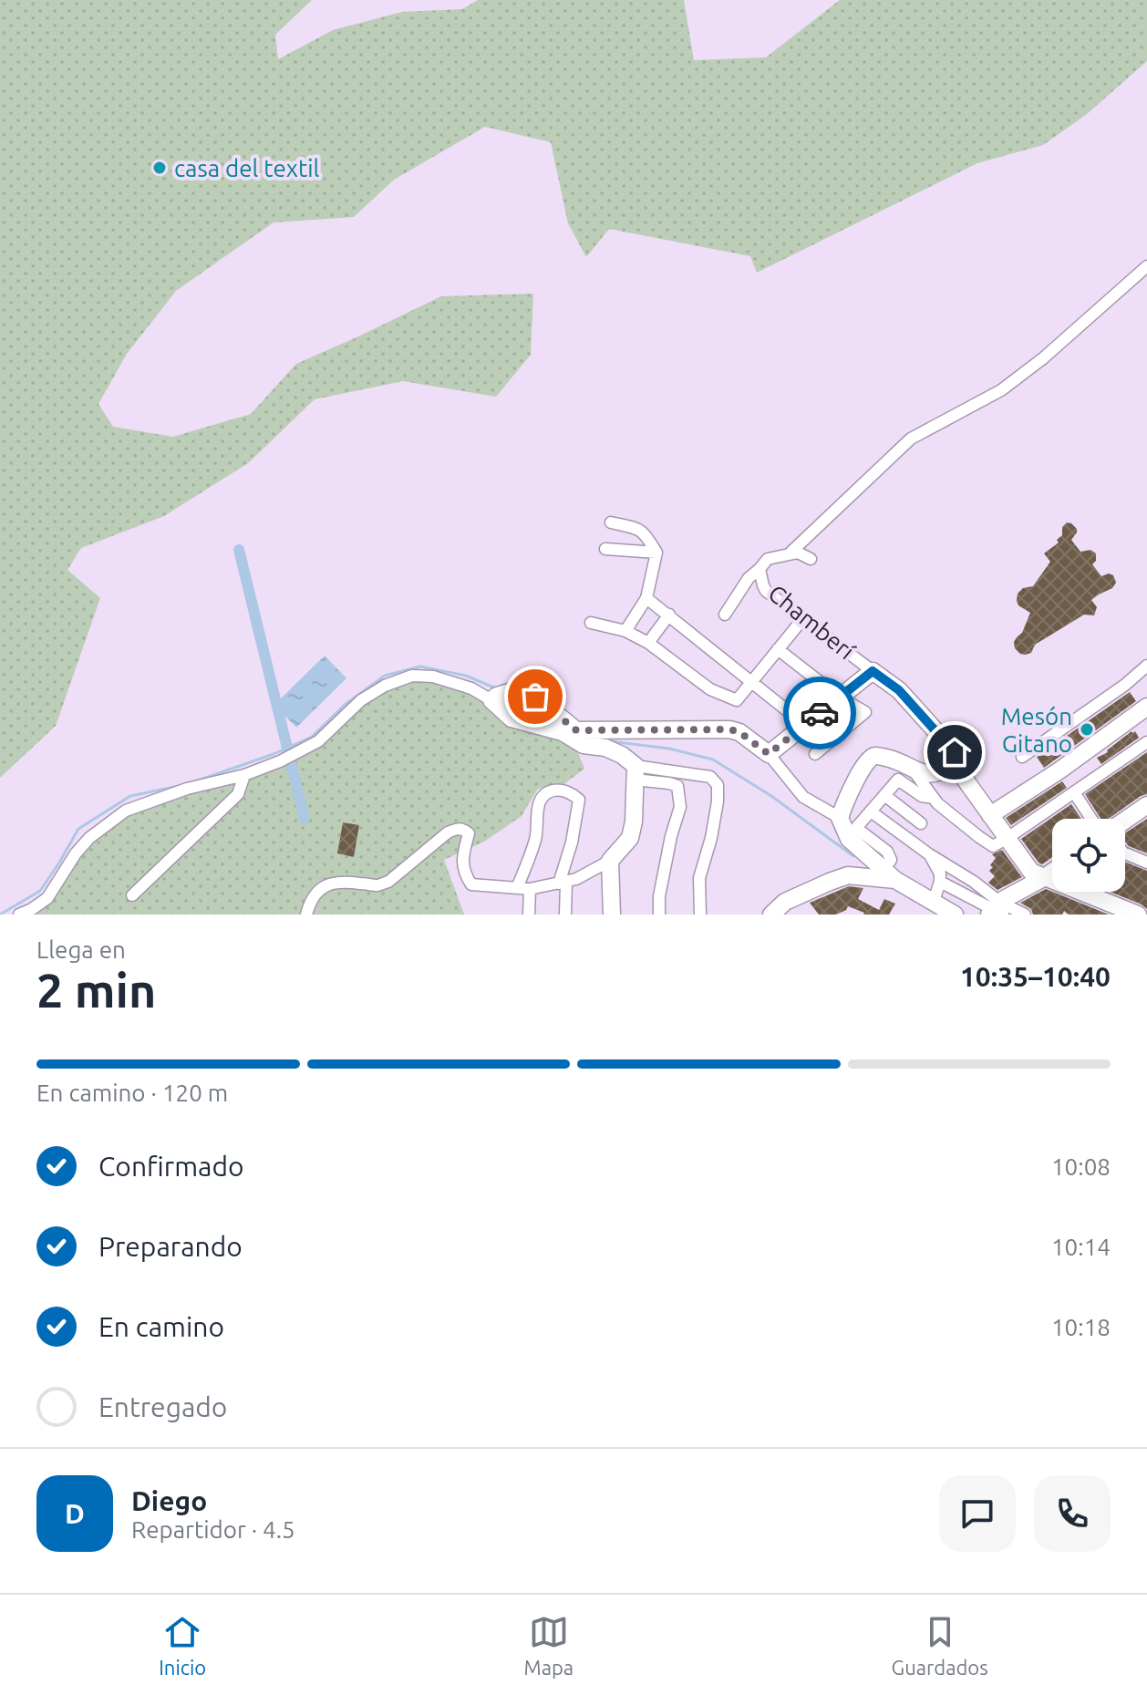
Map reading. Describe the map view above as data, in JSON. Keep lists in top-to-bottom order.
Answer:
{
  "streets": {
    "street": ["Chamberí"]
  },
  "places": ["casa del textil", "Mesón Gitano"],
  "page": {
    "heading": ["2 min", "Llega en", "10:35–10:40"],
    "panel": ["Diego", "Repartidor · 4.5"],
    "bar": "En camino · 120 m",
    "list": [
      ["Confirmado", "10:08"],
      ["Preparando", "10:14"],
      ["En camino", "10:18"],
      "Entregado"
    ],
    "round": "D",
    "tabs": ["Inicio", "Mapa", "Guardados"]
  }
}
